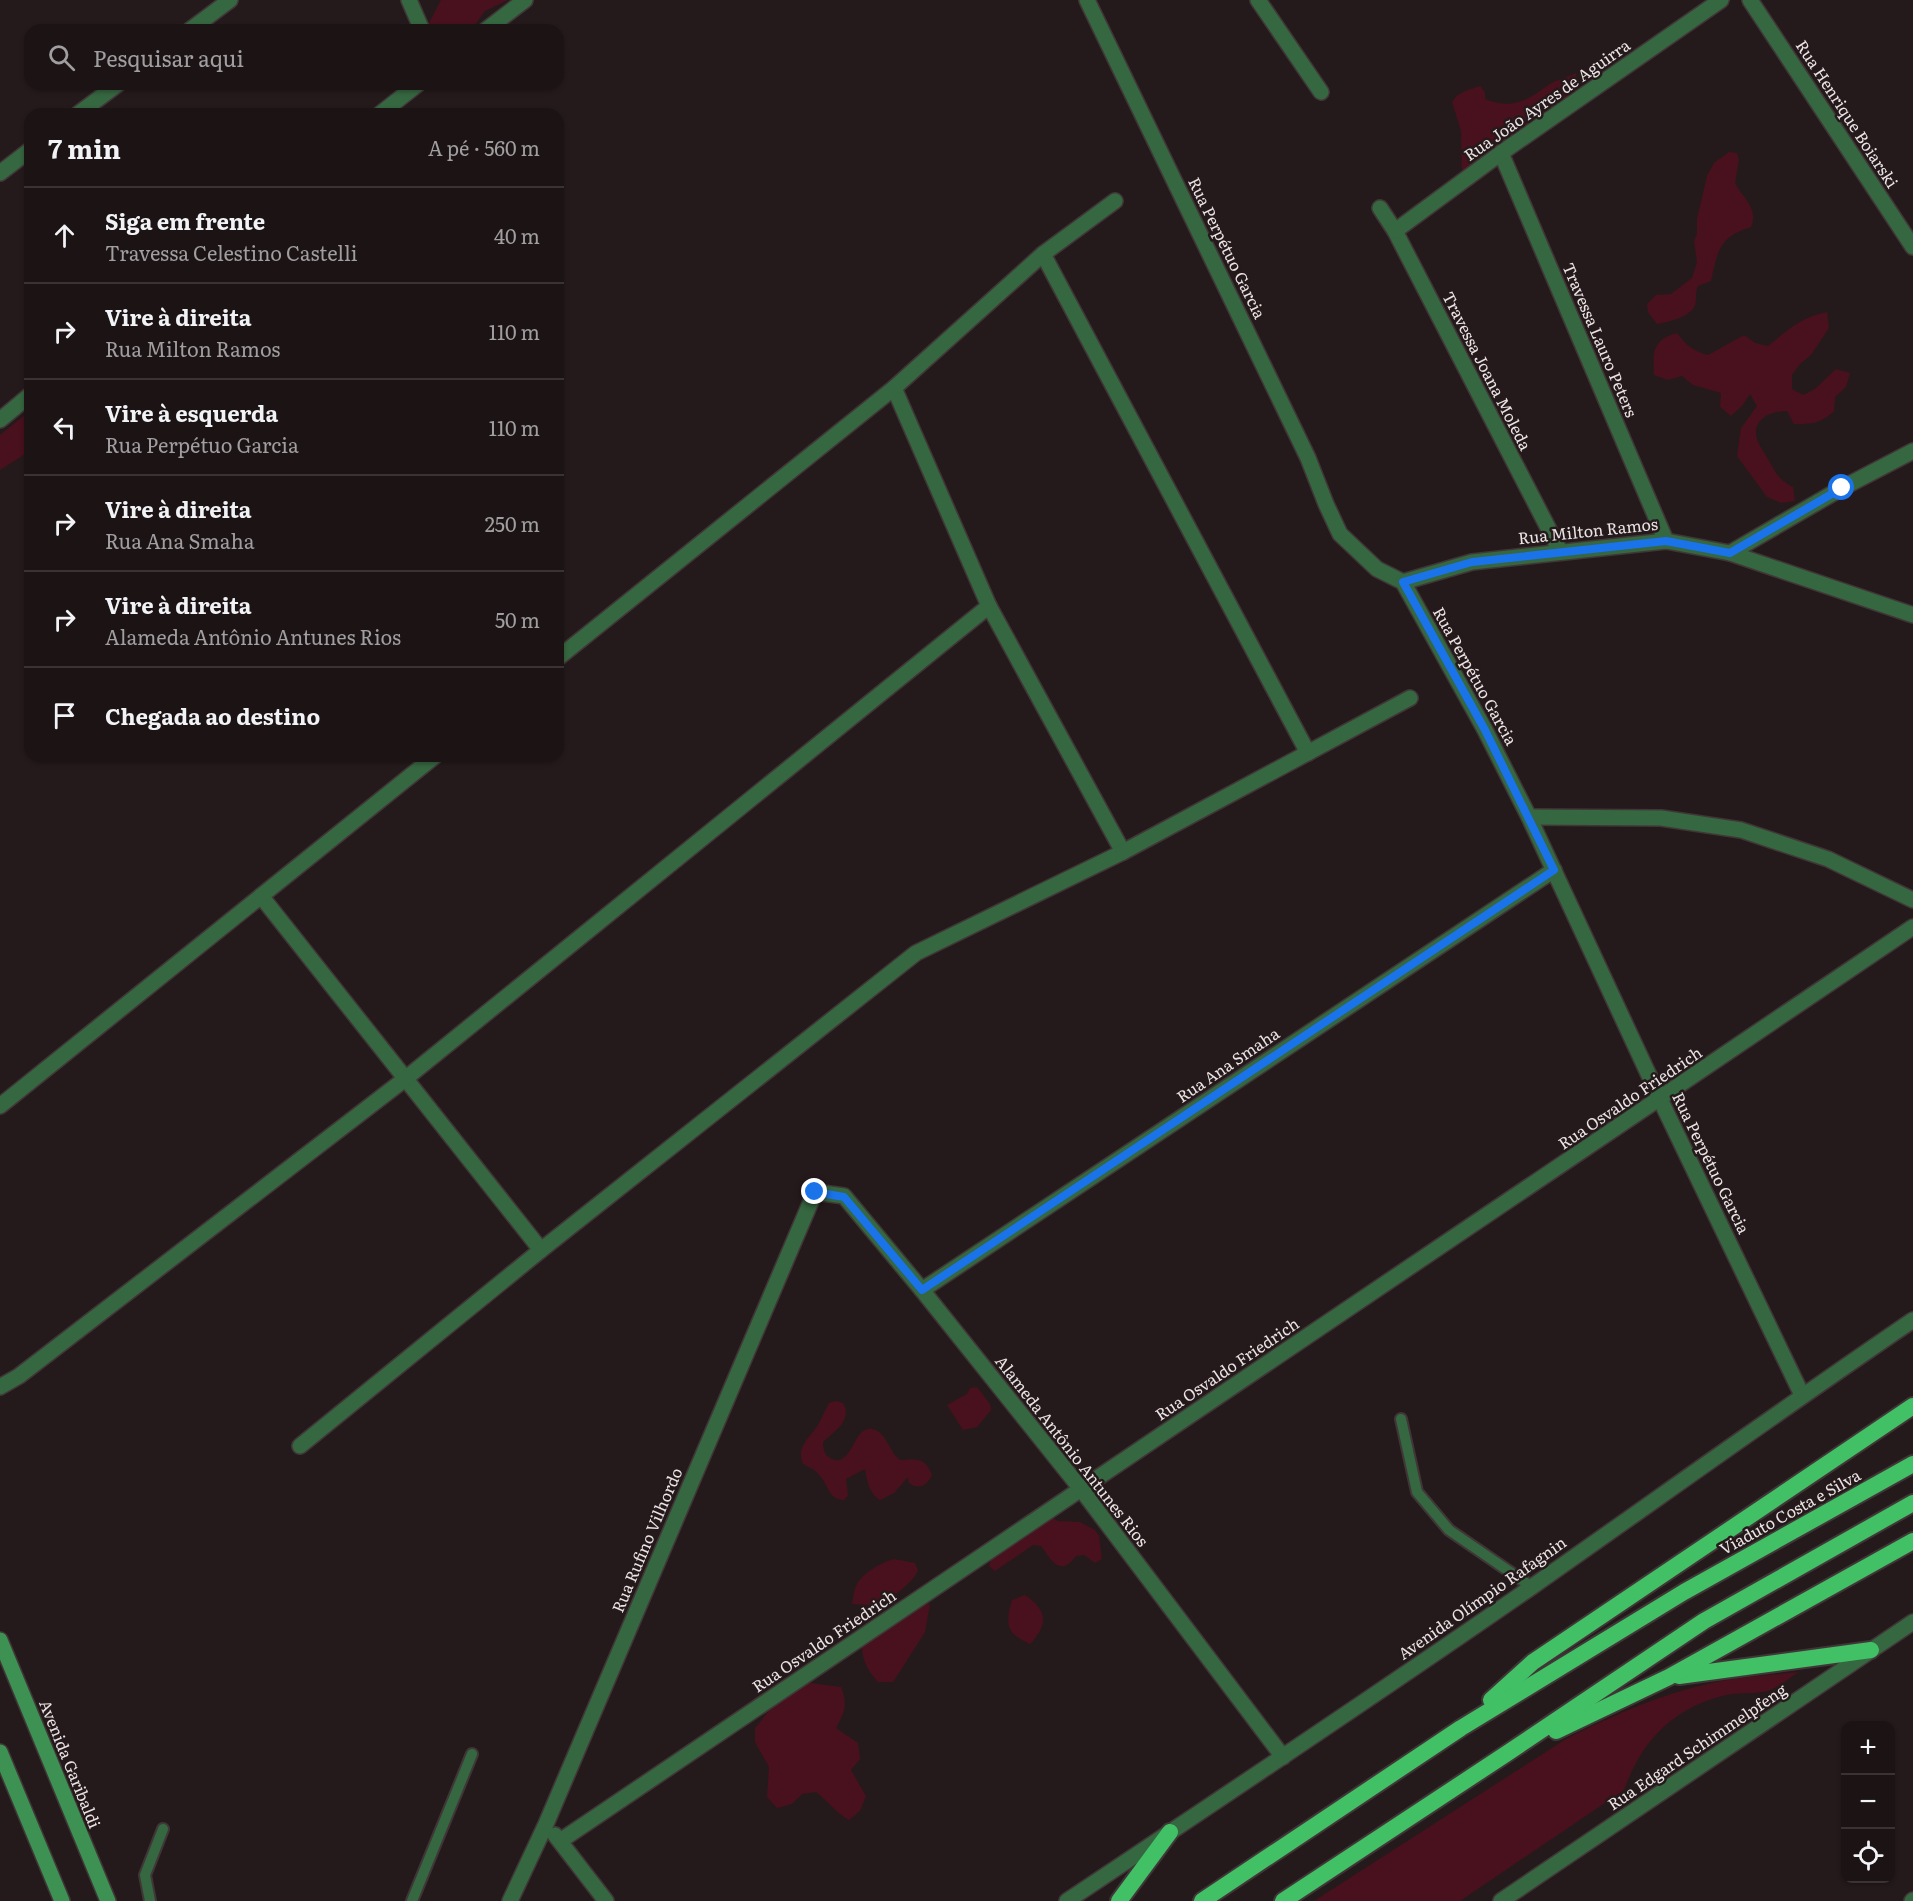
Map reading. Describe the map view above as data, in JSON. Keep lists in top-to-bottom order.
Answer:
{
  "streets": {
    "highway": ["Viaduto Costa e Silva"],
    "main road": ["Avenida Garibaldi"],
    "street": [
      "Rua João Ayres de Aguirra",
      "Rua Henrique Boiarski",
      "Rua Perpétuo Garcia",
      "Travessa Lauro Peters",
      "Travessa Joana Moleda",
      "Rua Milton Ramos",
      "Rua Ana Smaha",
      "Rua Osvaldo Friedrich",
      "Alameda Antônio Antunes Rios",
      "Rua Rufino Vilhordo",
      "Avenida Olímpio Rafagnin",
      "Rua Edgard Schimmelpfeng"
    ]
  },
  "crossings": [
    ["Rua João Ayres de Aguirra", "Travessa Lauro Peters"],
    ["Rua João Ayres de Aguirra", "Travessa Joana Moleda"],
    ["Rua Perpétuo Garcia", "Rua Milton Ramos"],
    ["Rua Perpétuo Garcia", "Rua Ana Smaha"],
    ["Rua Perpétuo Garcia", "Rua Osvaldo Friedrich"],
    ["Rua Perpétuo Garcia", "Avenida Olímpio Rafagnin"],
    ["Travessa Lauro Peters", "Rua Milton Ramos"],
    ["Travessa Joana Moleda", "Rua Milton Ramos"],
    ["Rua Ana Smaha", "Alameda Antônio Antunes Rios"],
    ["Rua Osvaldo Friedrich", "Alameda Antônio Antunes Rios"],
    ["Alameda Antônio Antunes Rios", "Rua Rufino Vilhordo"],
    ["Alameda Antônio Antunes Rios", "Avenida Olímpio Rafagnin"]
  ],
  "page": {
    "search": "Pesquisar aqui",
    "heading": ["7 min", "A pé · 560 m"],
    "list": [
      ["Siga em frente", "Travessa Celestino Castelli", "40 m"],
      ["Vire à direita", "Rua Milton Ramos", "110 m"],
      ["Vire à esquerda", "Rua Perpétuo Garcia", "110 m"],
      ["Vire à direita", "Rua Ana Smaha", "250 m"],
      ["Vire à direita", "Alameda Antônio Antunes Rios", "50 m"],
      "Chegada ao destino"
    ],
    "map_buttons": ["+", "−"]
  }
}
